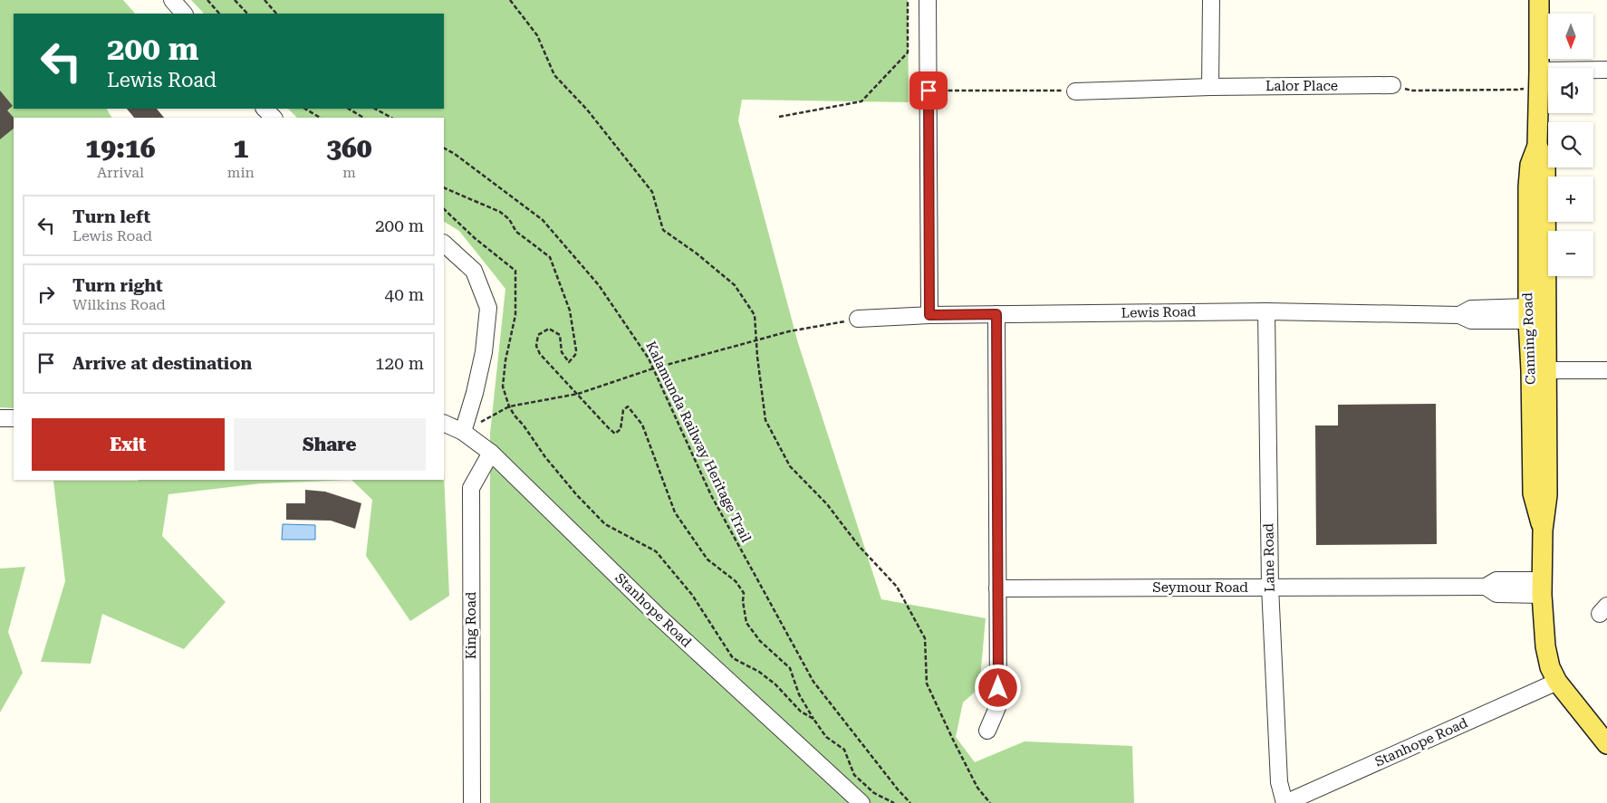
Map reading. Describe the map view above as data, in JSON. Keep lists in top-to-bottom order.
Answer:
{
  "streets": {
    "main road": ["Canning Road"],
    "street": [
      "Lalor Place",
      "Lewis Road",
      "Lane Road",
      "Seymour Road",
      "Stanhope Road",
      "King Road"
    ],
    "path": ["Kalamunda Railway Heritage Trail"]
  },
  "crossings": [
    ["Lewis Road", "Canning Road"],
    ["Lewis Road", "Lane Road"],
    ["Canning Road", "Seymour Road"],
    ["Canning Road", "Stanhope Road"],
    ["Lane Road", "Seymour Road"],
    ["Lane Road", "Stanhope Road"],
    ["Stanhope Road", "King Road"]
  ],
  "north": "bottom",
  "page": {
    "map_buttons": ["+", "−"],
    "turn": ["200 m", "Lewis Road"],
    "eta": [
      "19:16",
      "Arrival",
      "1",
      "min",
      "360",
      "m"
    ],
    "list": [
      {
        "name": "Turn left",
        "note": "Lewis Road",
        "value": "200 m"
      },
      {
        "name": "Turn right",
        "note": "Wilkins Road",
        "value": "40 m"
      },
      {
        "name": "Arrive at destination",
        "value": "120 m"
      }
    ],
    "buttons": ["Exit", "Share"]
  }
}
